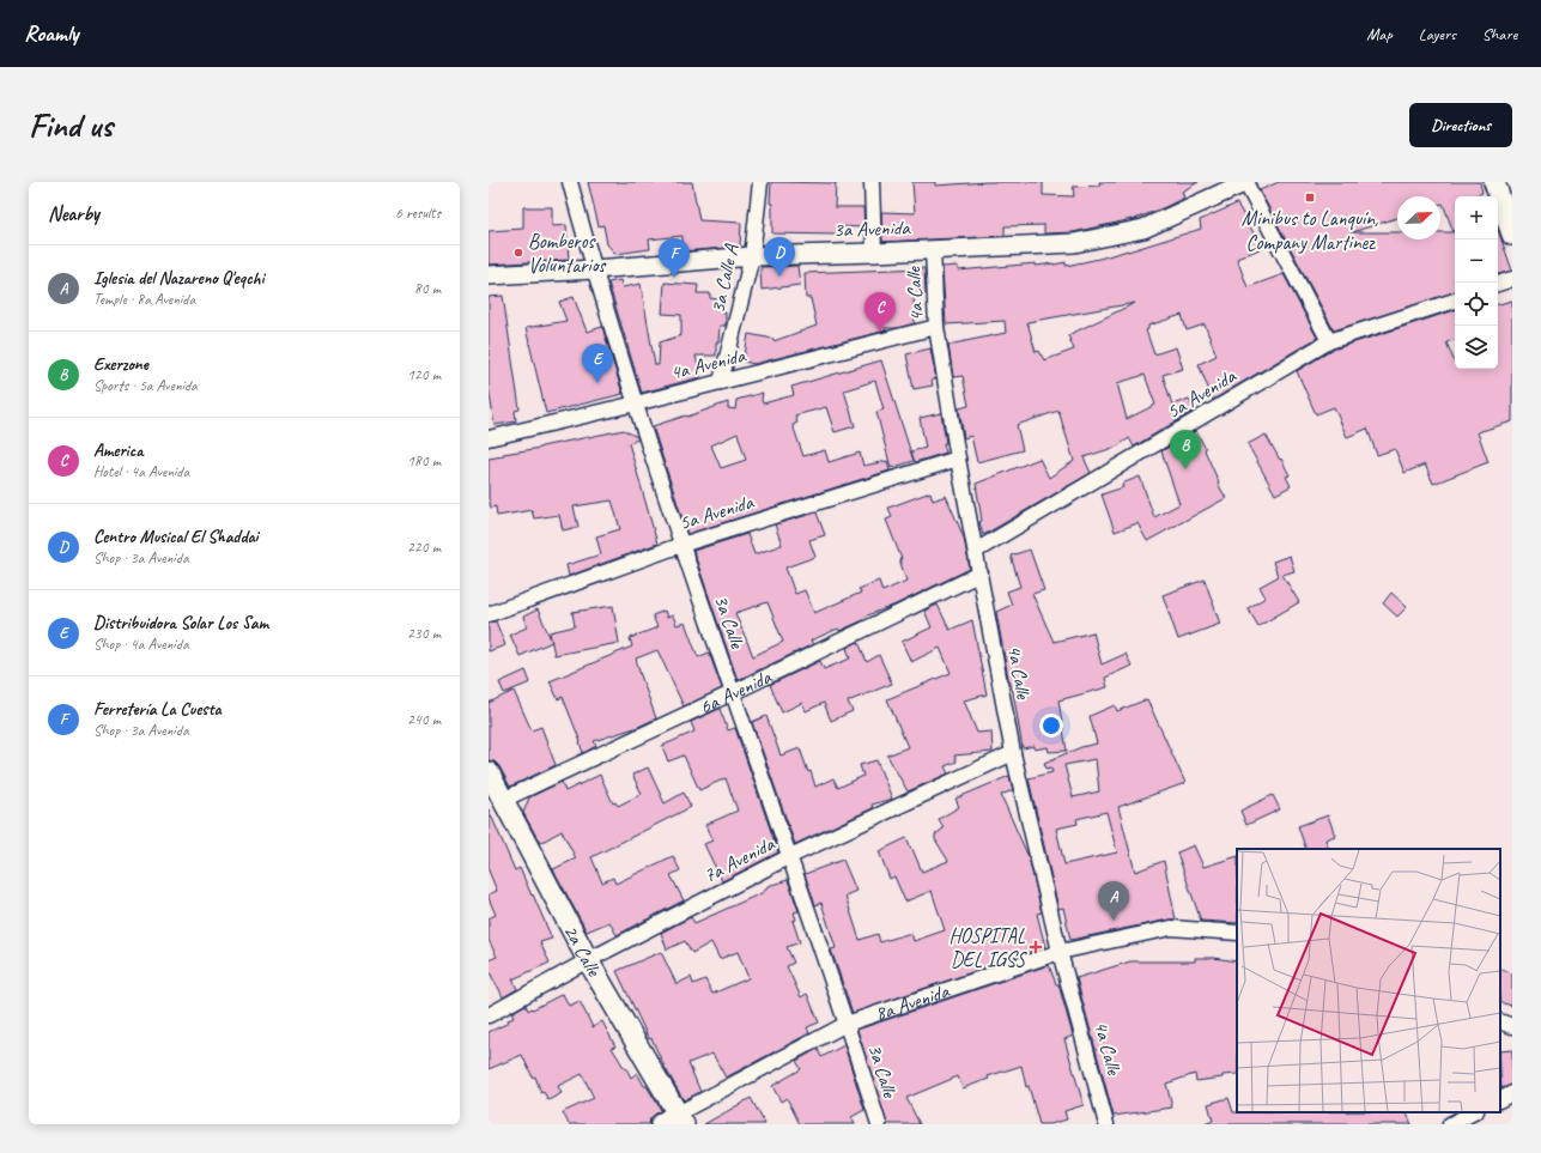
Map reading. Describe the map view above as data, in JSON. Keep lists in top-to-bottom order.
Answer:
{
  "streets": {
    "main road": ["2a Calle"],
    "street": [
      "3a Avenida",
      "3a Calle A",
      "4a Calle",
      "4a Avenida",
      "5a Avenida",
      "3a Calle",
      "6a Avenida",
      "7a Avenida",
      "8a Avenida"
    ]
  },
  "crossings": [
    ["3a Avenida", "3a Calle A"],
    ["3a Avenida", "4a Calle"],
    ["3a Avenida", "3a Calle"],
    ["3a Calle A", "4a Avenida"],
    ["4a Calle", "4a Avenida"],
    ["4a Calle", "5a Avenida"],
    ["4a Calle", "6a Avenida"],
    ["4a Calle", "7a Avenida"],
    ["4a Calle", "8a Avenida"],
    ["4a Avenida", "3a Calle"],
    ["5a Avenida", "3a Calle"],
    ["3a Calle", "6a Avenida"],
    ["3a Calle", "7a Avenida"],
    ["3a Calle", "8a Avenida"],
    ["6a Avenida", "2a Calle"],
    ["7a Avenida", "2a Calle"],
    ["2a Calle", "8a Avenida"]
  ],
  "places": {
    "transit": ["Minibus to Lanquín, Company Martinez"],
    "other": ["Bomberos Voluntarios"],
    "health": ["HOSPITAL DEL IGSS"]
  },
  "north": "top right",
  "page": {
    "header": "Roamly",
    "nav": ["Map", "Layers", "Share"],
    "buttons": "Directions",
    "title": "Find us",
    "heading": ["Nearby", "6 results"],
    "map_buttons": ["+", "−"],
    "pins": [
      "D",
      "F",
      "C",
      "E",
      "B",
      "A"
    ],
    "list": [
      {
        "mark": "A",
        "name": "Iglesia del Nazareno Q'eqchi",
        "note": "Temple · 8a Avenida",
        "value": "80 m"
      },
      {
        "mark": "B",
        "name": "Exerzone",
        "note": "Sports · 5a Avenida",
        "value": "120 m"
      },
      {
        "mark": "C",
        "name": "America",
        "note": "Hotel · 4a Avenida",
        "value": "180 m"
      },
      {
        "mark": "D",
        "name": "Centro Musical El Shaddai",
        "note": "Shop · 3a Avenida",
        "value": "220 m"
      },
      {
        "mark": "E",
        "name": "Distribuidora Solar Los Sam",
        "note": "Shop · 4a Avenida",
        "value": "230 m"
      },
      {
        "mark": "F",
        "name": "Ferretería La Cuesta",
        "note": "Shop · 3a Avenida",
        "value": "240 m"
      }
    ]
  }
}
